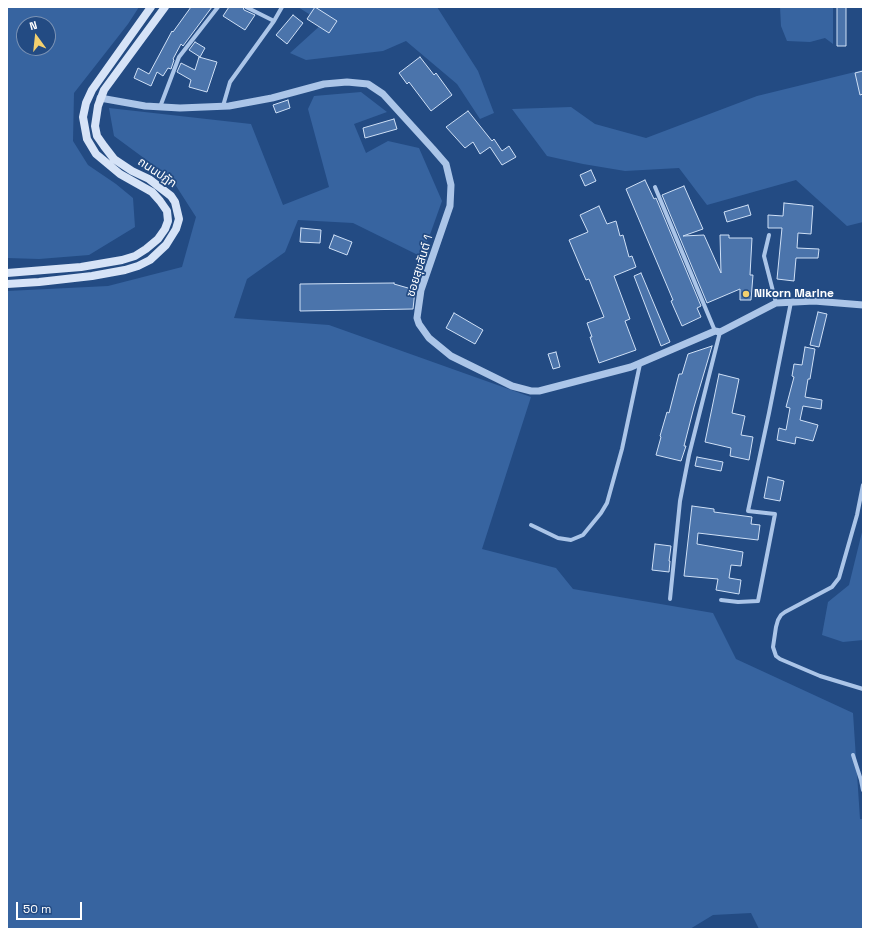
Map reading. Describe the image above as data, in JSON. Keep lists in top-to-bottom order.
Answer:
{
  "streets": {
    "main road": ["ถนนปฏัก"],
    "street": ["ซอยสุขสันต์ 1"]
  },
  "crossings": [
    ["ถนนปฏัก", "ซอยสุขสันต์ 1"]
  ],
  "places": ["Nikorn Marine"],
  "scale_bar": "50 m",
  "north": "top"
}
